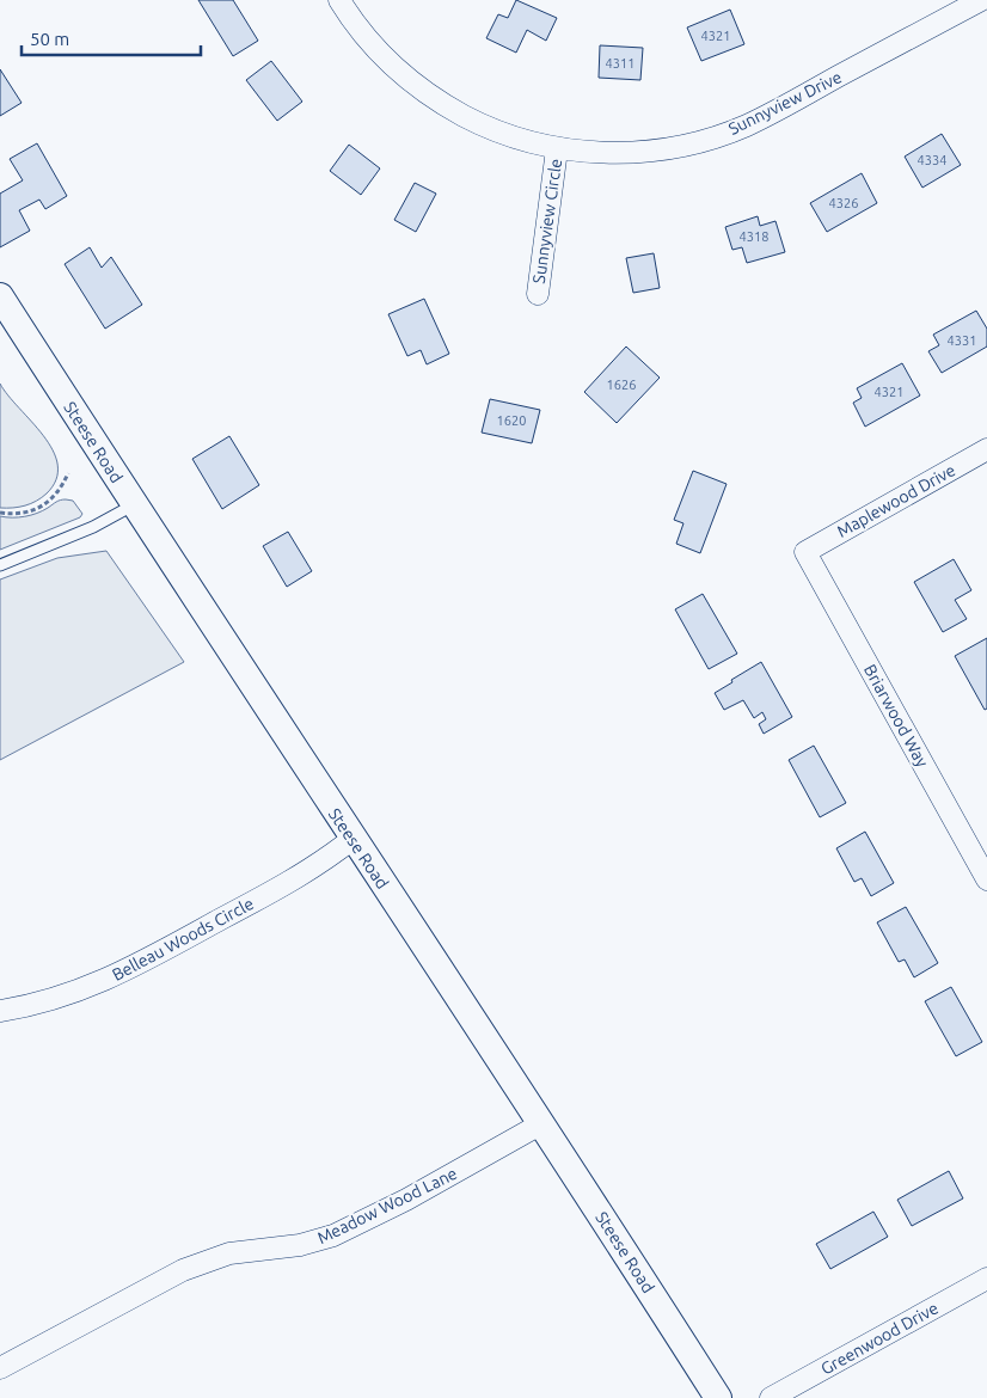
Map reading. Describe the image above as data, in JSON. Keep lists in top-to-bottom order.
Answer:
{
  "streets": {
    "street": [
      "Sunnyview Drive",
      "Sunnyview Circle",
      "Steese Road",
      "Maplewood Drive",
      "Briarwood Way",
      "Belleau Woods Circle",
      "Meadow Wood Lane",
      "Greenwood Drive"
    ]
  },
  "crossings": [
    ["Sunnyview Drive", "Sunnyview Circle"],
    ["Steese Road", "Belleau Woods Circle"],
    ["Steese Road", "Meadow Wood Lane"],
    ["Maplewood Drive", "Briarwood Way"]
  ],
  "house_numbers": [
    "4321",
    "4311",
    "4334",
    "4326",
    "4318",
    "4331",
    "1626",
    "4321",
    "1620"
  ],
  "scale_bar": "50 m"
}
